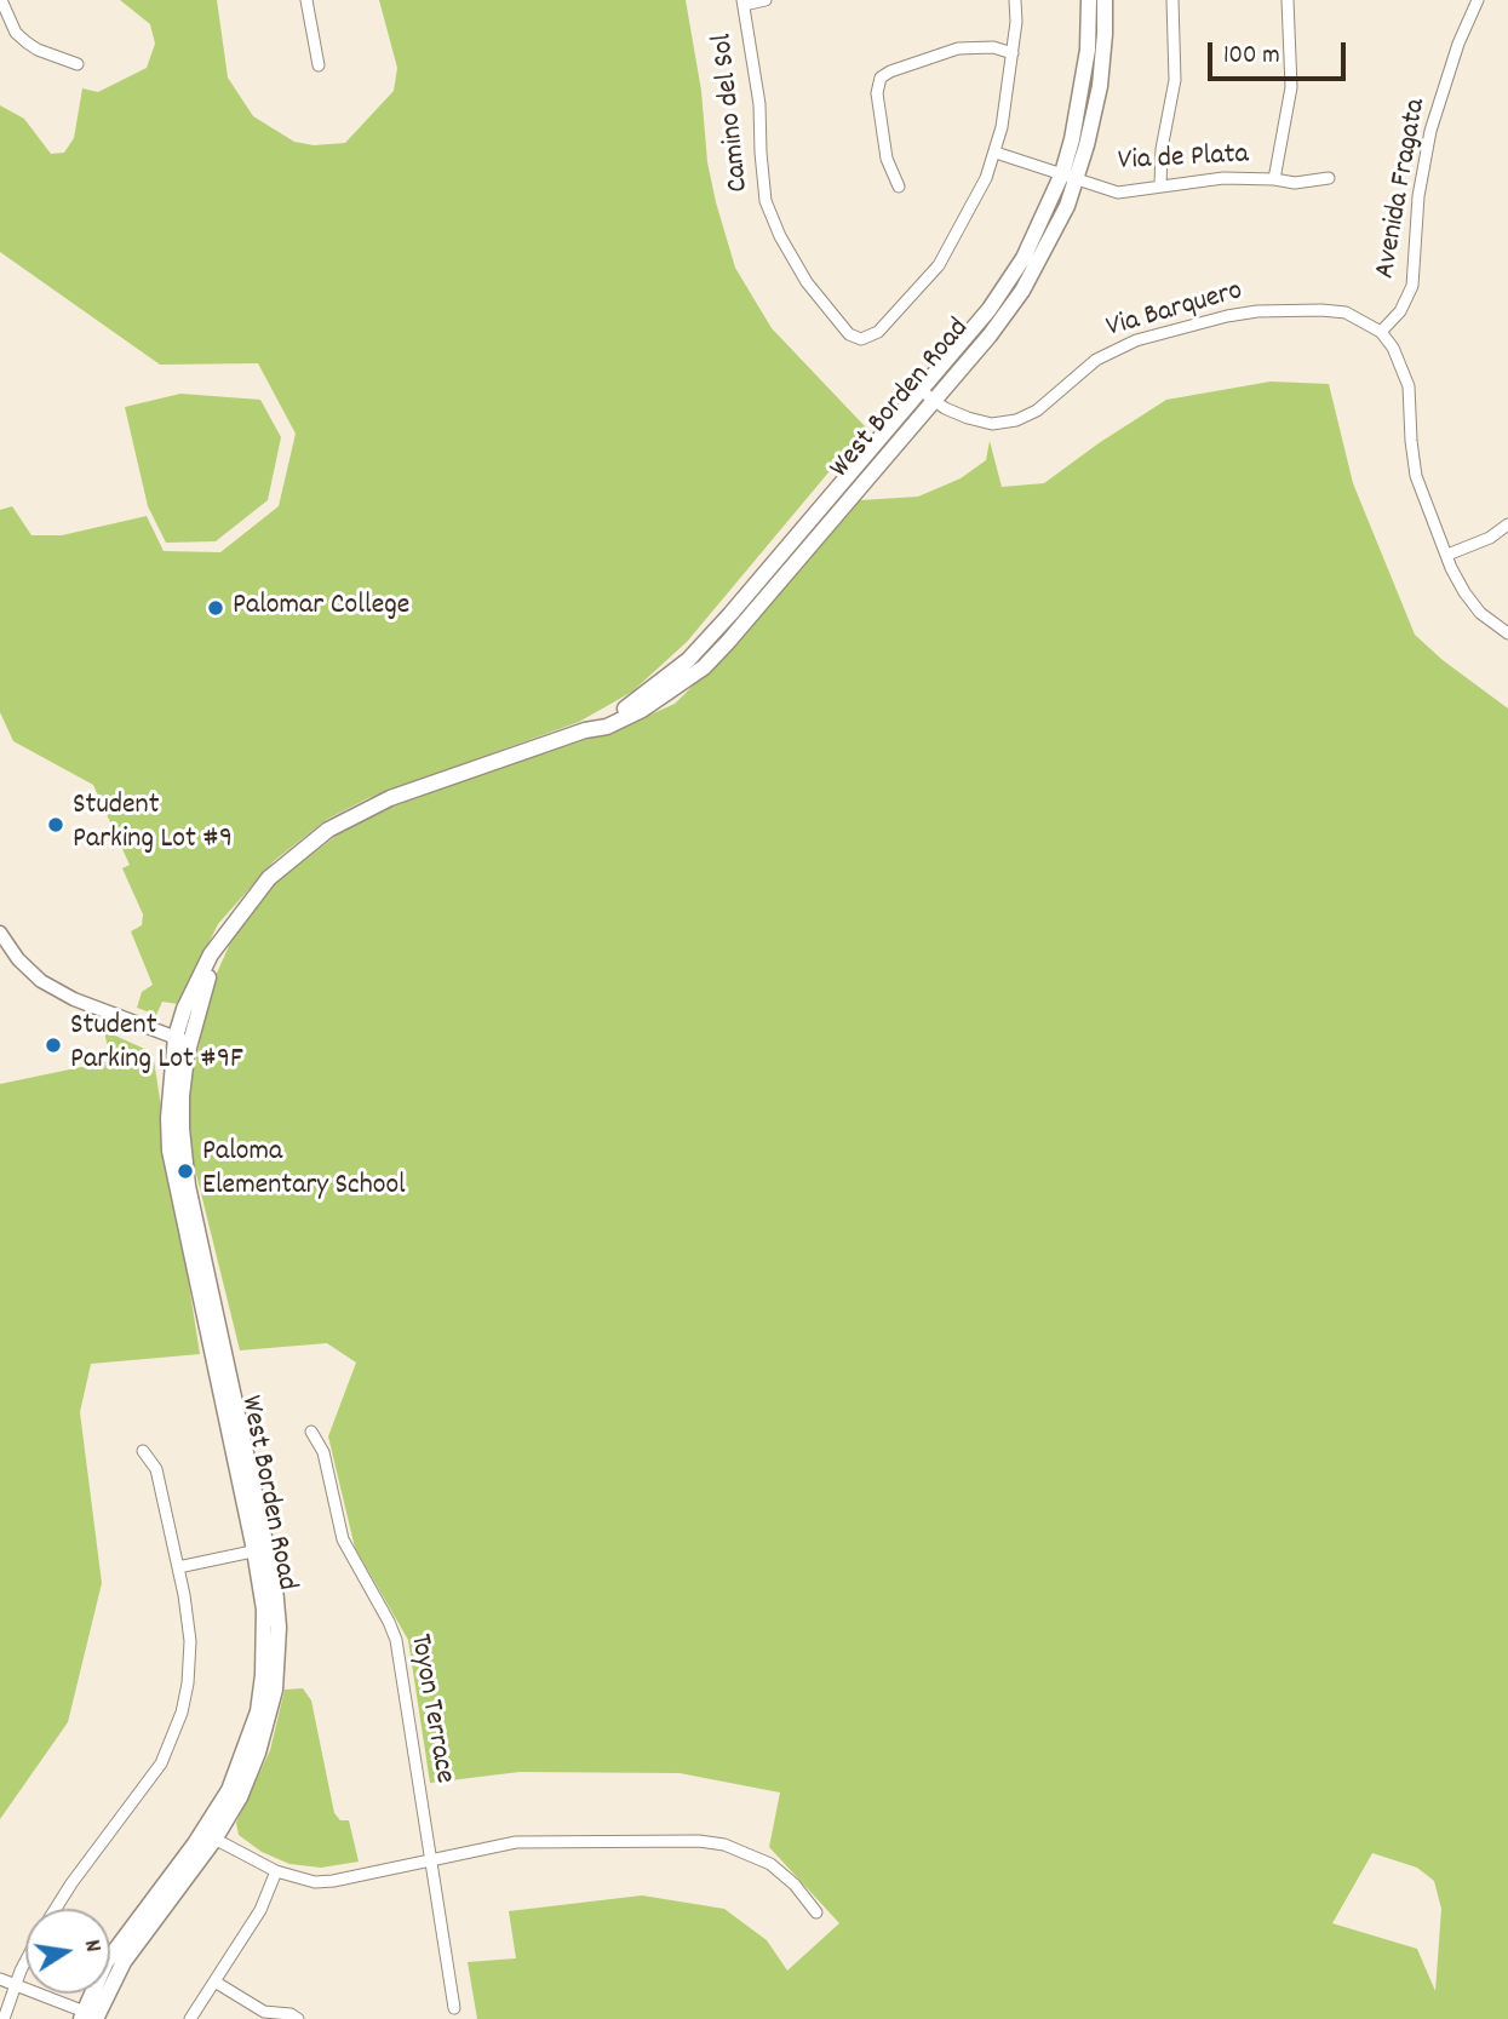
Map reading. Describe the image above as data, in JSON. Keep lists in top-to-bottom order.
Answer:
{
  "streets": {
    "main road": ["West Borden Road"],
    "street": [
      "Camino del Sol",
      "Via de Plata",
      "Avenida Fragata",
      "Via Barquero",
      "Toyon Terrace"
    ]
  },
  "crossings": [
    ["Camino del Sol", "Via de Plata"],
    ["Via de Plata", "West Borden Road"],
    ["Avenida Fragata", "Via Barquero"],
    ["Via Barquero", "West Borden Road"]
  ],
  "places": [
    "Palomar College",
    "Student Parking Lot #9",
    "Student Parking Lot #9F",
    "Paloma Elementary School"
  ],
  "scale_bar": "100 m",
  "north": "right"
}
